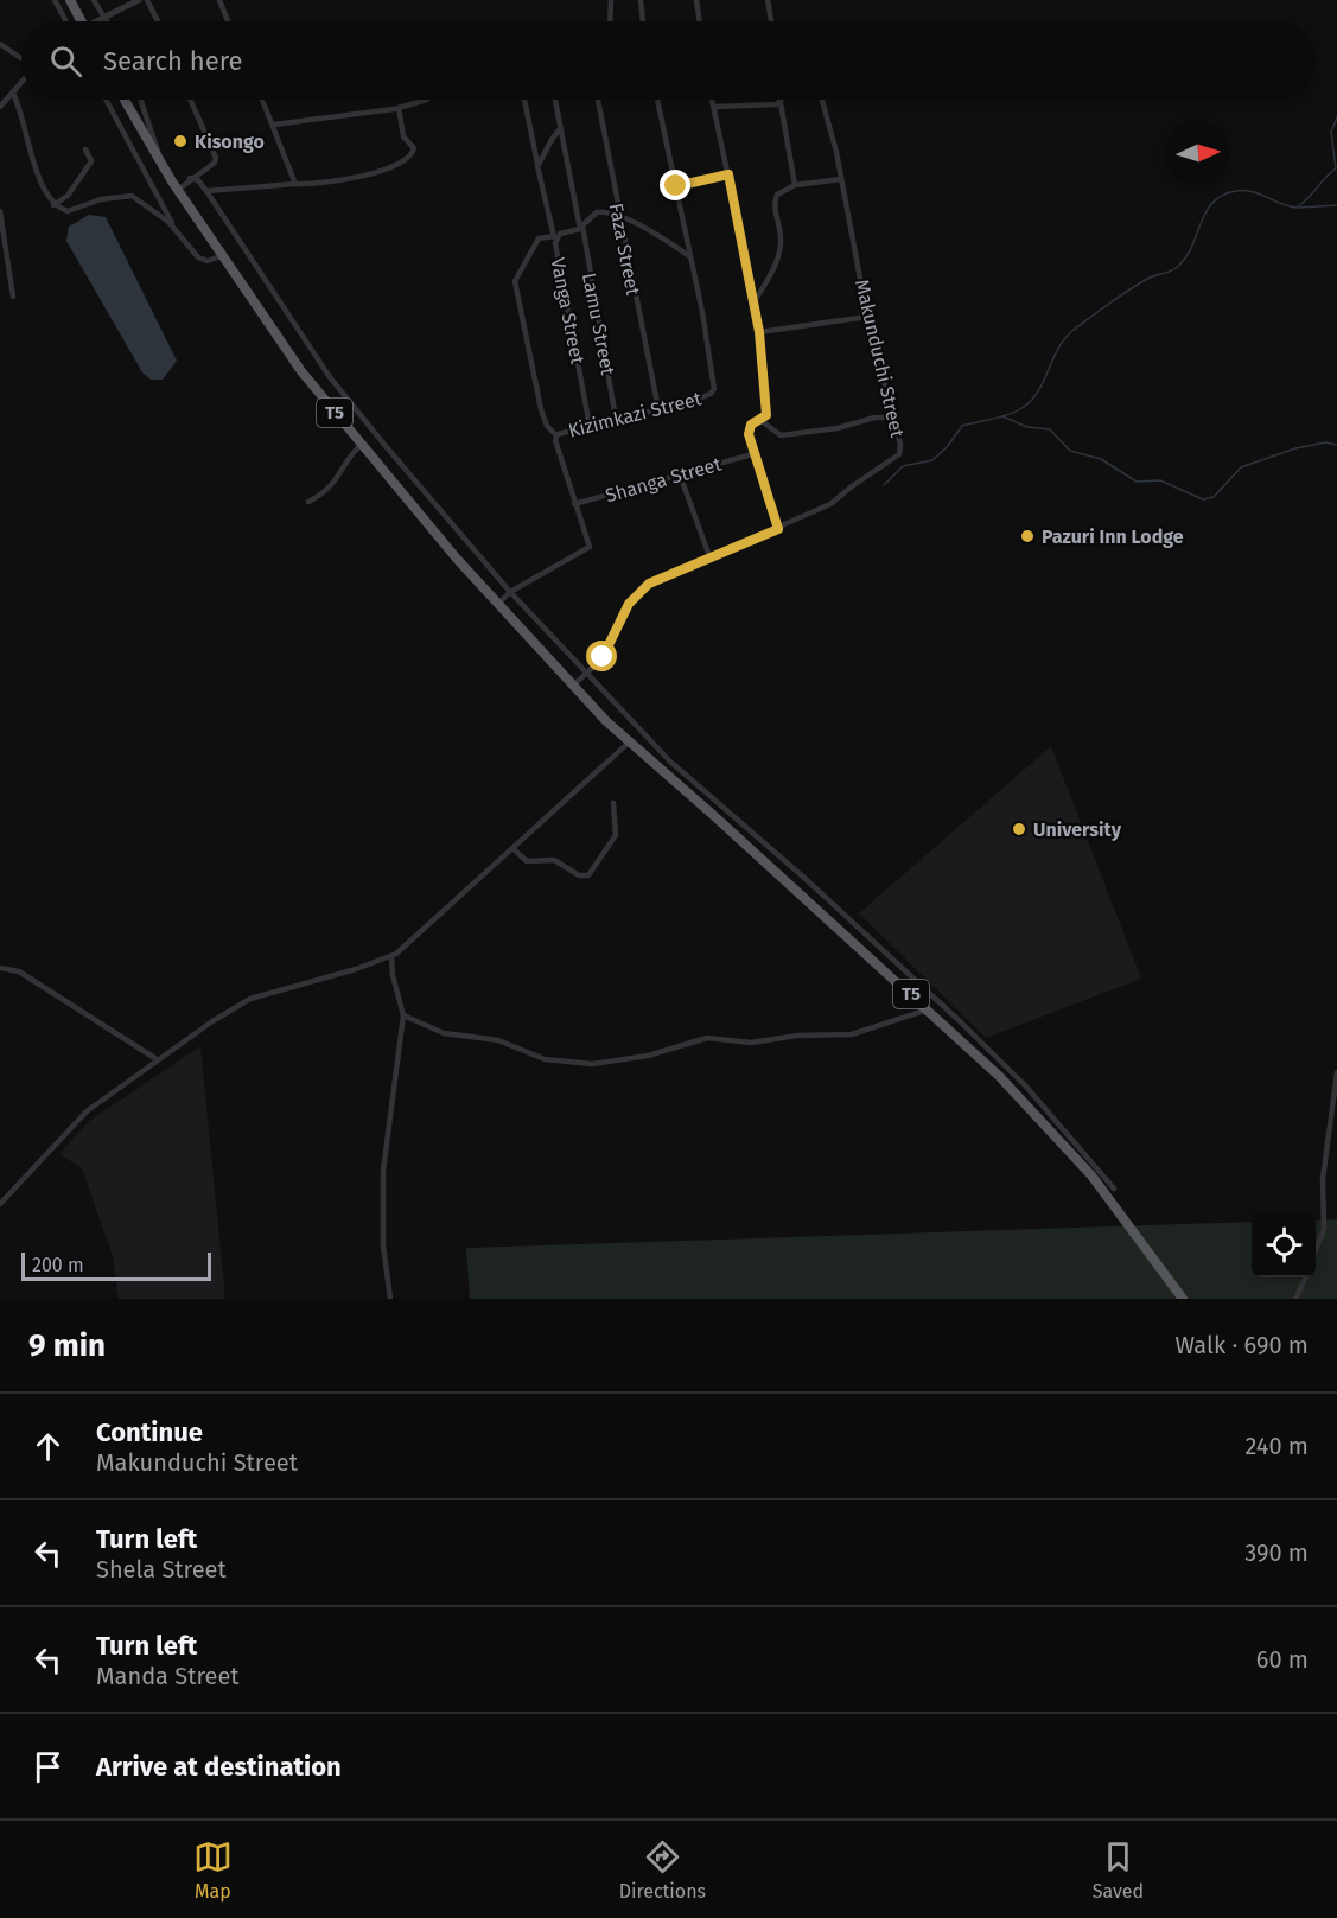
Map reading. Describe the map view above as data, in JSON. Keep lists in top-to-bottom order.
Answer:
{
  "streets": {
    "highway": ["T5"],
    "street": [
      "Faza Street",
      "Vanga Street",
      "Lamu Street",
      "Makunduchi Street",
      "Kizimkazi Street",
      "Shanga Street"
    ]
  },
  "crossings": [
    ["Faza Street", "Kizimkazi Street"],
    ["Vanga Street", "Lamu Street"],
    ["Vanga Street", "Kizimkazi Street"],
    ["Lamu Street", "Kizimkazi Street"],
    ["Makunduchi Street", "T5"],
    ["T5", "Kizimkazi Street"],
    ["Kizimkazi Street", "Shanga Street"]
  ],
  "places": ["Kisongo", "Pazuri Inn Lodge", "University"],
  "scale_bar": "200 m",
  "north": "right",
  "page": {
    "search": "Search here",
    "scale": "200 m",
    "heading": ["9 min", "Walk · 690 m"],
    "list": [
      ["Continue", "Makunduchi Street", "240 m"],
      ["Turn left", "Shela Street", "390 m"],
      ["Turn left", "Manda Street", "60 m"],
      "Arrive at destination"
    ],
    "nav": ["Map", "Directions", "Saved"]
  }
}
